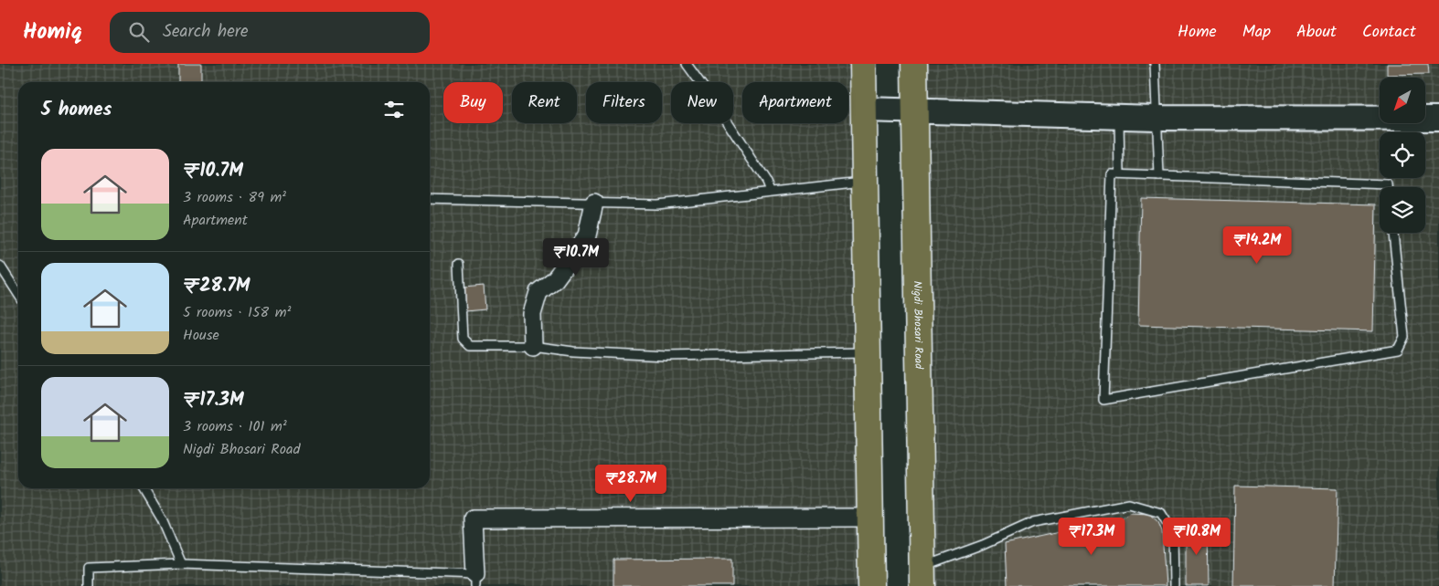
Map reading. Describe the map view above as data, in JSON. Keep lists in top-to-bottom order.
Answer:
{
  "streets": {
    "main road": ["Nigdi Bhosari Road"]
  },
  "north": "bottom left",
  "page": {
    "header": "Homiq",
    "search": "Search here",
    "nav": [
      "Home",
      "Map",
      "About",
      "Contact"
    ],
    "chip": [
      "Buy",
      "Rent",
      "Filters",
      "New",
      "Apartment"
    ],
    "heading": "5 homes",
    "list": [
      {
        "name": "₹10.7M",
        "note": "3 rooms · 89 m² · Apartment"
      },
      {
        "name": "₹28.7M",
        "note": "5 rooms · 158 m² · House"
      },
      {
        "name": "₹17.3M",
        "note": "3 rooms · 101 m² · Nigdi Bhosari Road"
      }
    ],
    "price": [
      "₹14.2M",
      "₹10.7M",
      "₹28.7M",
      "₹17.3M",
      "₹10.8M"
    ]
  }
}
